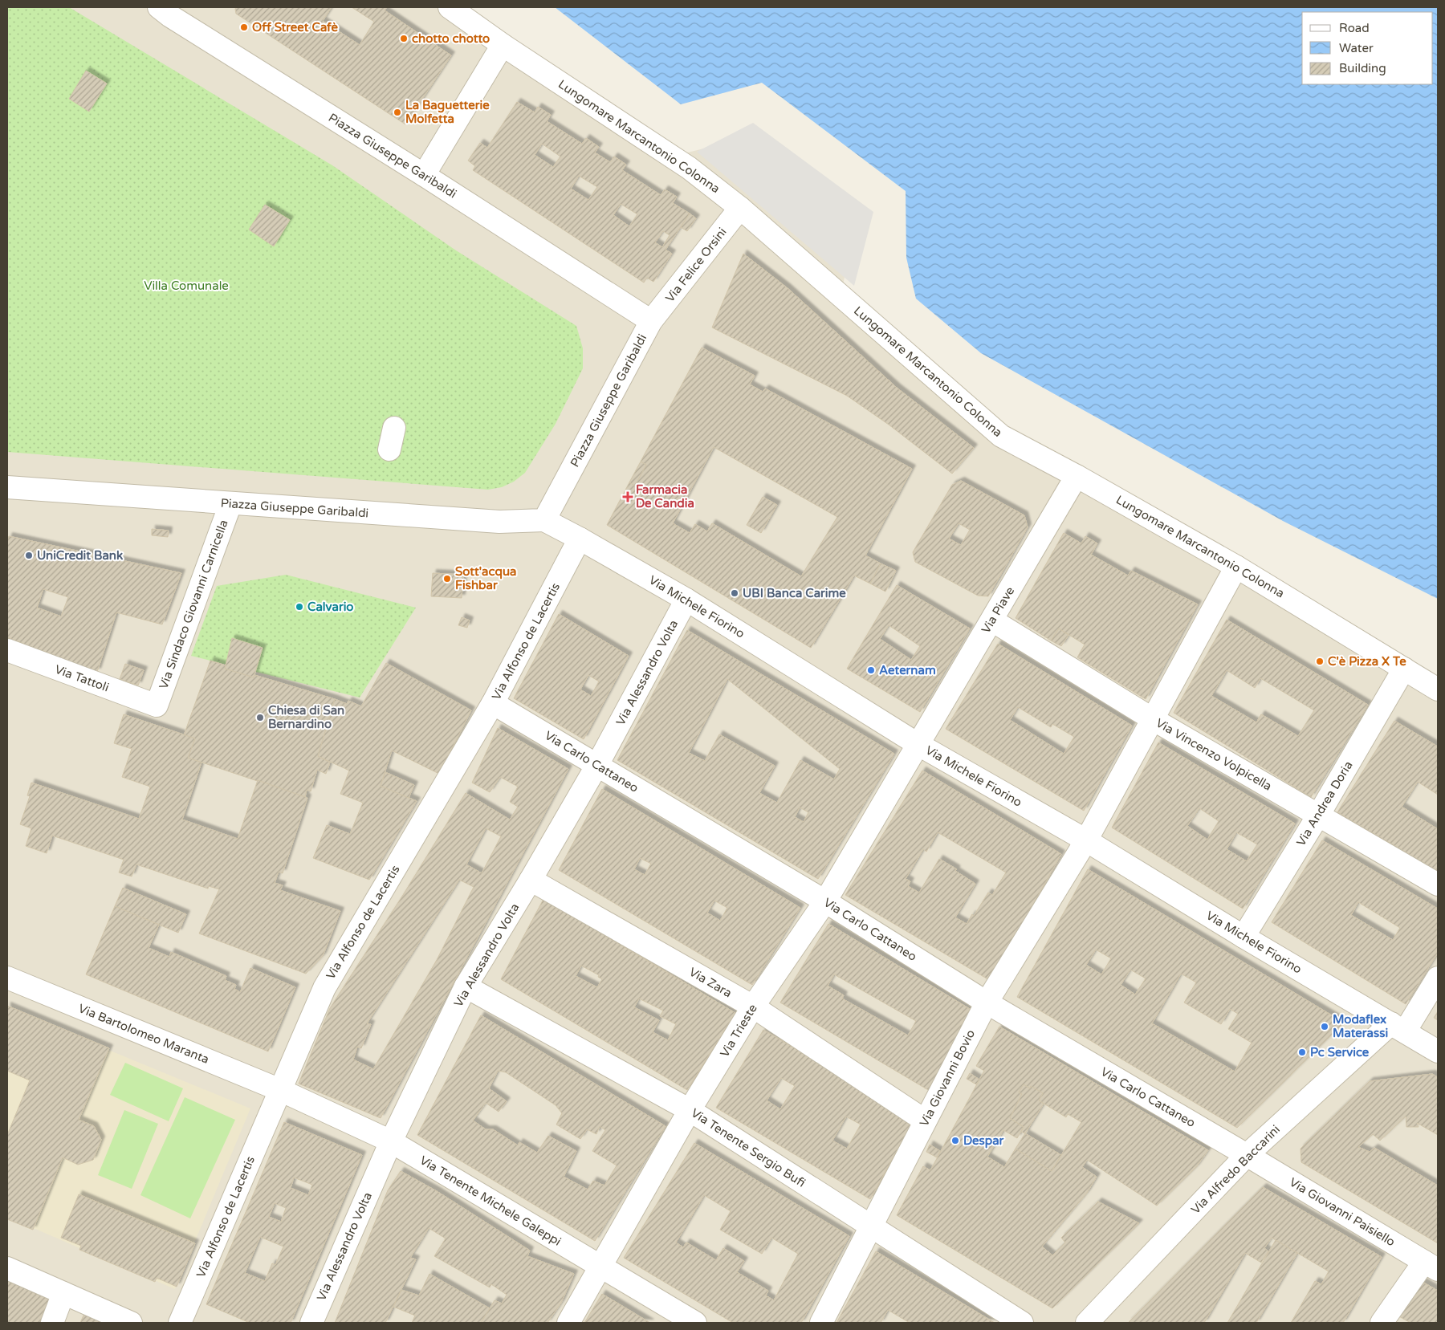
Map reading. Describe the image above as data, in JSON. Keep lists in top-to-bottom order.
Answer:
{
  "streets": {
    "street": [
      "Lungomare Marcantonio Colonna",
      "Piazza Giuseppe Garibaldi",
      "Via Felice Orsini",
      "Via Sindaco Giovanni Carnicella",
      "Via Michele Fiorino",
      "Via Piave",
      "Via Alfonso de Lacertis",
      "Via Alessandro Volta",
      "Via Tattoli",
      "Via Vincenzo Volpicella",
      "Via Carlo Cattaneo",
      "Via Andrea Doria",
      "Via Zara",
      "Via Trieste",
      "Via Bartolomeo Maranta",
      "Via Giovanni Bovio",
      "Via Tenente Sergio Bufi",
      "Via Alfredo Baccarini",
      "Via Tenente Michele Galeppi",
      "Via Giovanni Paisiello"
    ]
  },
  "crossings": [
    ["Lungomare Marcantonio Colonna", "Via Felice Orsini"],
    ["Lungomare Marcantonio Colonna", "Via Piave"],
    ["Lungomare Marcantonio Colonna", "Via Andrea Doria"],
    ["Lungomare Marcantonio Colonna", "Via Giovanni Bovio"],
    ["Piazza Giuseppe Garibaldi", "Via Felice Orsini"],
    ["Piazza Giuseppe Garibaldi", "Via Sindaco Giovanni Carnicella"],
    ["Piazza Giuseppe Garibaldi", "Via Michele Fiorino"],
    ["Via Sindaco Giovanni Carnicella", "Via Tattoli"],
    ["Via Michele Fiorino", "Via Piave"],
    ["Via Michele Fiorino", "Via Alfonso de Lacertis"],
    ["Via Michele Fiorino", "Via Alessandro Volta"],
    ["Via Michele Fiorino", "Via Andrea Doria"],
    ["Via Michele Fiorino", "Via Trieste"],
    ["Via Michele Fiorino", "Via Giovanni Bovio"],
    ["Via Michele Fiorino", "Via Alfredo Baccarini"],
    ["Via Piave", "Via Vincenzo Volpicella"],
    ["Via Piave", "Via Trieste"],
    ["Via Alfonso de Lacertis", "Via Carlo Cattaneo"],
    ["Via Alfonso de Lacertis", "Via Bartolomeo Maranta"],
    ["Via Alfonso de Lacertis", "Via Tenente Michele Galeppi"],
    ["Via Alessandro Volta", "Via Carlo Cattaneo"],
    ["Via Alessandro Volta", "Via Zara"],
    ["Via Alessandro Volta", "Via Tenente Sergio Bufi"],
    ["Via Alessandro Volta", "Via Tenente Michele Galeppi"],
    ["Via Vincenzo Volpicella", "Via Andrea Doria"],
    ["Via Vincenzo Volpicella", "Via Giovanni Bovio"],
    ["Via Carlo Cattaneo", "Via Trieste"],
    ["Via Carlo Cattaneo", "Via Giovanni Bovio"],
    ["Via Carlo Cattaneo", "Via Alfredo Baccarini"],
    ["Via Carlo Cattaneo", "Via Giovanni Paisiello"],
    ["Via Zara", "Via Trieste"],
    ["Via Zara", "Via Giovanni Bovio"],
    ["Via Trieste", "Via Tenente Sergio Bufi"],
    ["Via Trieste", "Via Tenente Michele Galeppi"],
    ["Via Bartolomeo Maranta", "Via Tenente Michele Galeppi"],
    ["Via Giovanni Bovio", "Via Tenente Sergio Bufi"],
    ["Via Alfredo Baccarini", "Via Giovanni Paisiello"]
  ],
  "parks": ["Villa Comunale"],
  "places": {
    "other": [
      "Off Street Cafè",
      "chotto chotto",
      "La Baguetterie Molfetta",
      "UniCredit Bank",
      "Sott'acqua Fishbar",
      "UBI Banca Carime",
      "Calvario",
      "C'è Pizza X Te",
      "Aeternam",
      "Chiesa di San Bernardino",
      "Modaflex Materassi",
      "Pc Service",
      "Despar"
    ],
    "health": ["Farmacia De Candia"]
  },
  "legend": ["Road", "Water", "Building"]
}
